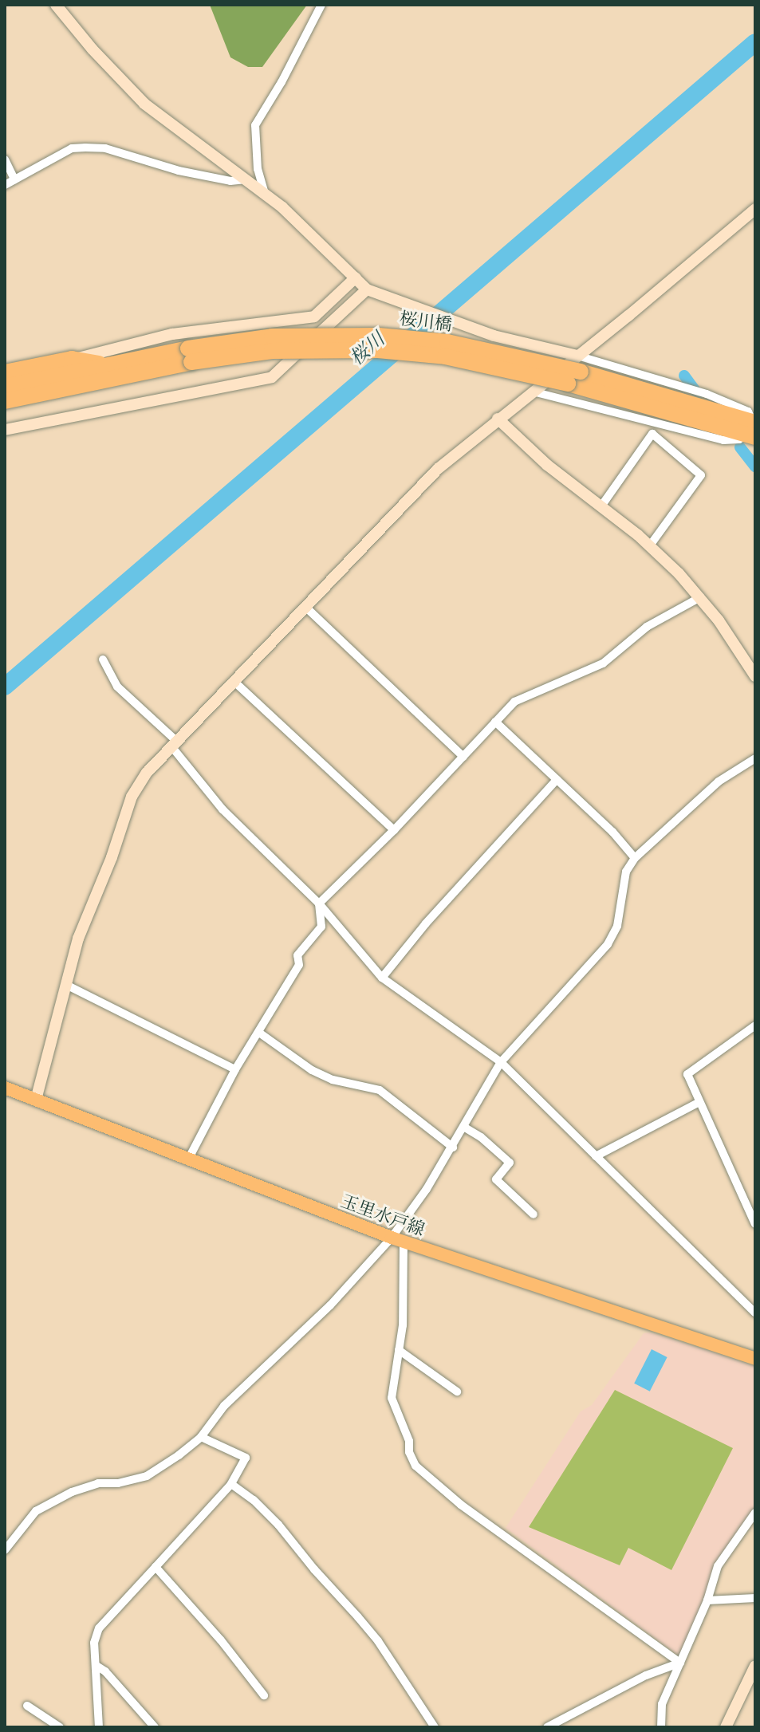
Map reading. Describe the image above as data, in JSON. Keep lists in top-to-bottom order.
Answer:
{
  "streets": {
    "highway": ["桜川橋"],
    "main road": ["玉里水戸線"]
  },
  "water": ["桜川"]
}
